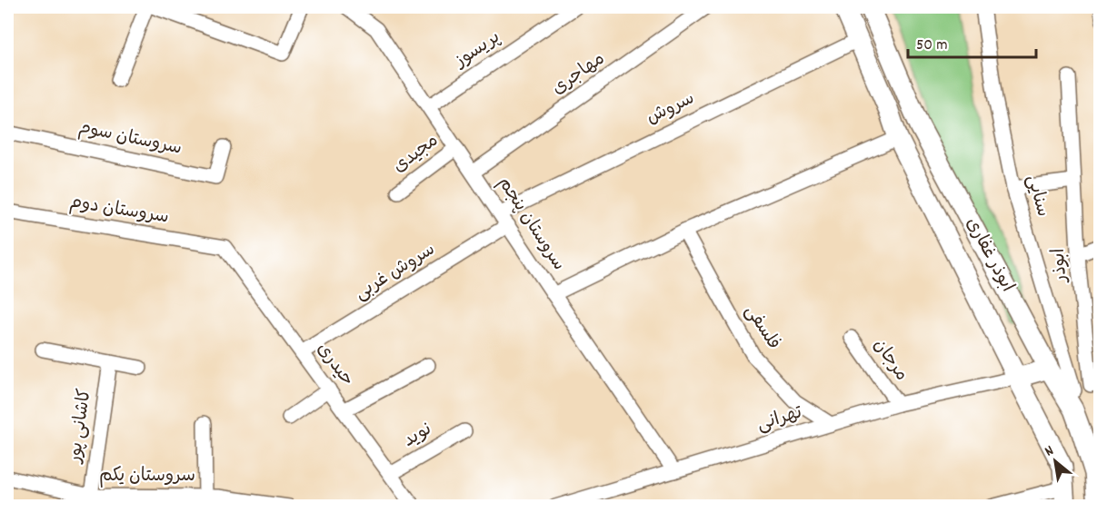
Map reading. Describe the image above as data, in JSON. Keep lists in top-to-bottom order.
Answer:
{
  "streets": {
    "main road": ["ابوذر غفاری"],
    "street": [
      "پریسوز",
      "مهاجری",
      "سروش",
      "سروستان سوم",
      "مجیدی",
      "سنایی",
      "سروستان دوم",
      "سروستان پنجم",
      "ابوذر",
      "سروش غربی",
      "فلسفی",
      "مرجان",
      "حیدری",
      "تهرانی",
      "کاشانی پور",
      "نوید",
      "سروستان یکم"
    ]
  },
  "crossings": [
    ["پریسوز", "سروستان پنجم"],
    ["مهاجری", "سروستان پنجم"],
    ["سروش", "سروستان پنجم"],
    ["سروش", "ابوذر غفاری"],
    ["سروش", "سروش غربی"],
    ["مجیدی", "سروستان پنجم"],
    ["سنایی", "ابوذر غفاری"],
    ["سروستان دوم", "حیدری"],
    ["سروستان پنجم", "سروش غربی"],
    ["سروستان پنجم", "تهرانی"],
    ["ابوذر غفاری", "تهرانی"],
    ["سروش غربی", "حیدری"],
    ["فلسفی", "تهرانی"],
    ["مرجان", "تهرانی"],
    ["حیدری", "نوید"],
    ["کاشانی پور", "سروستان یکم"]
  ],
  "scale_bar": "50 m",
  "north": "top left"
}
